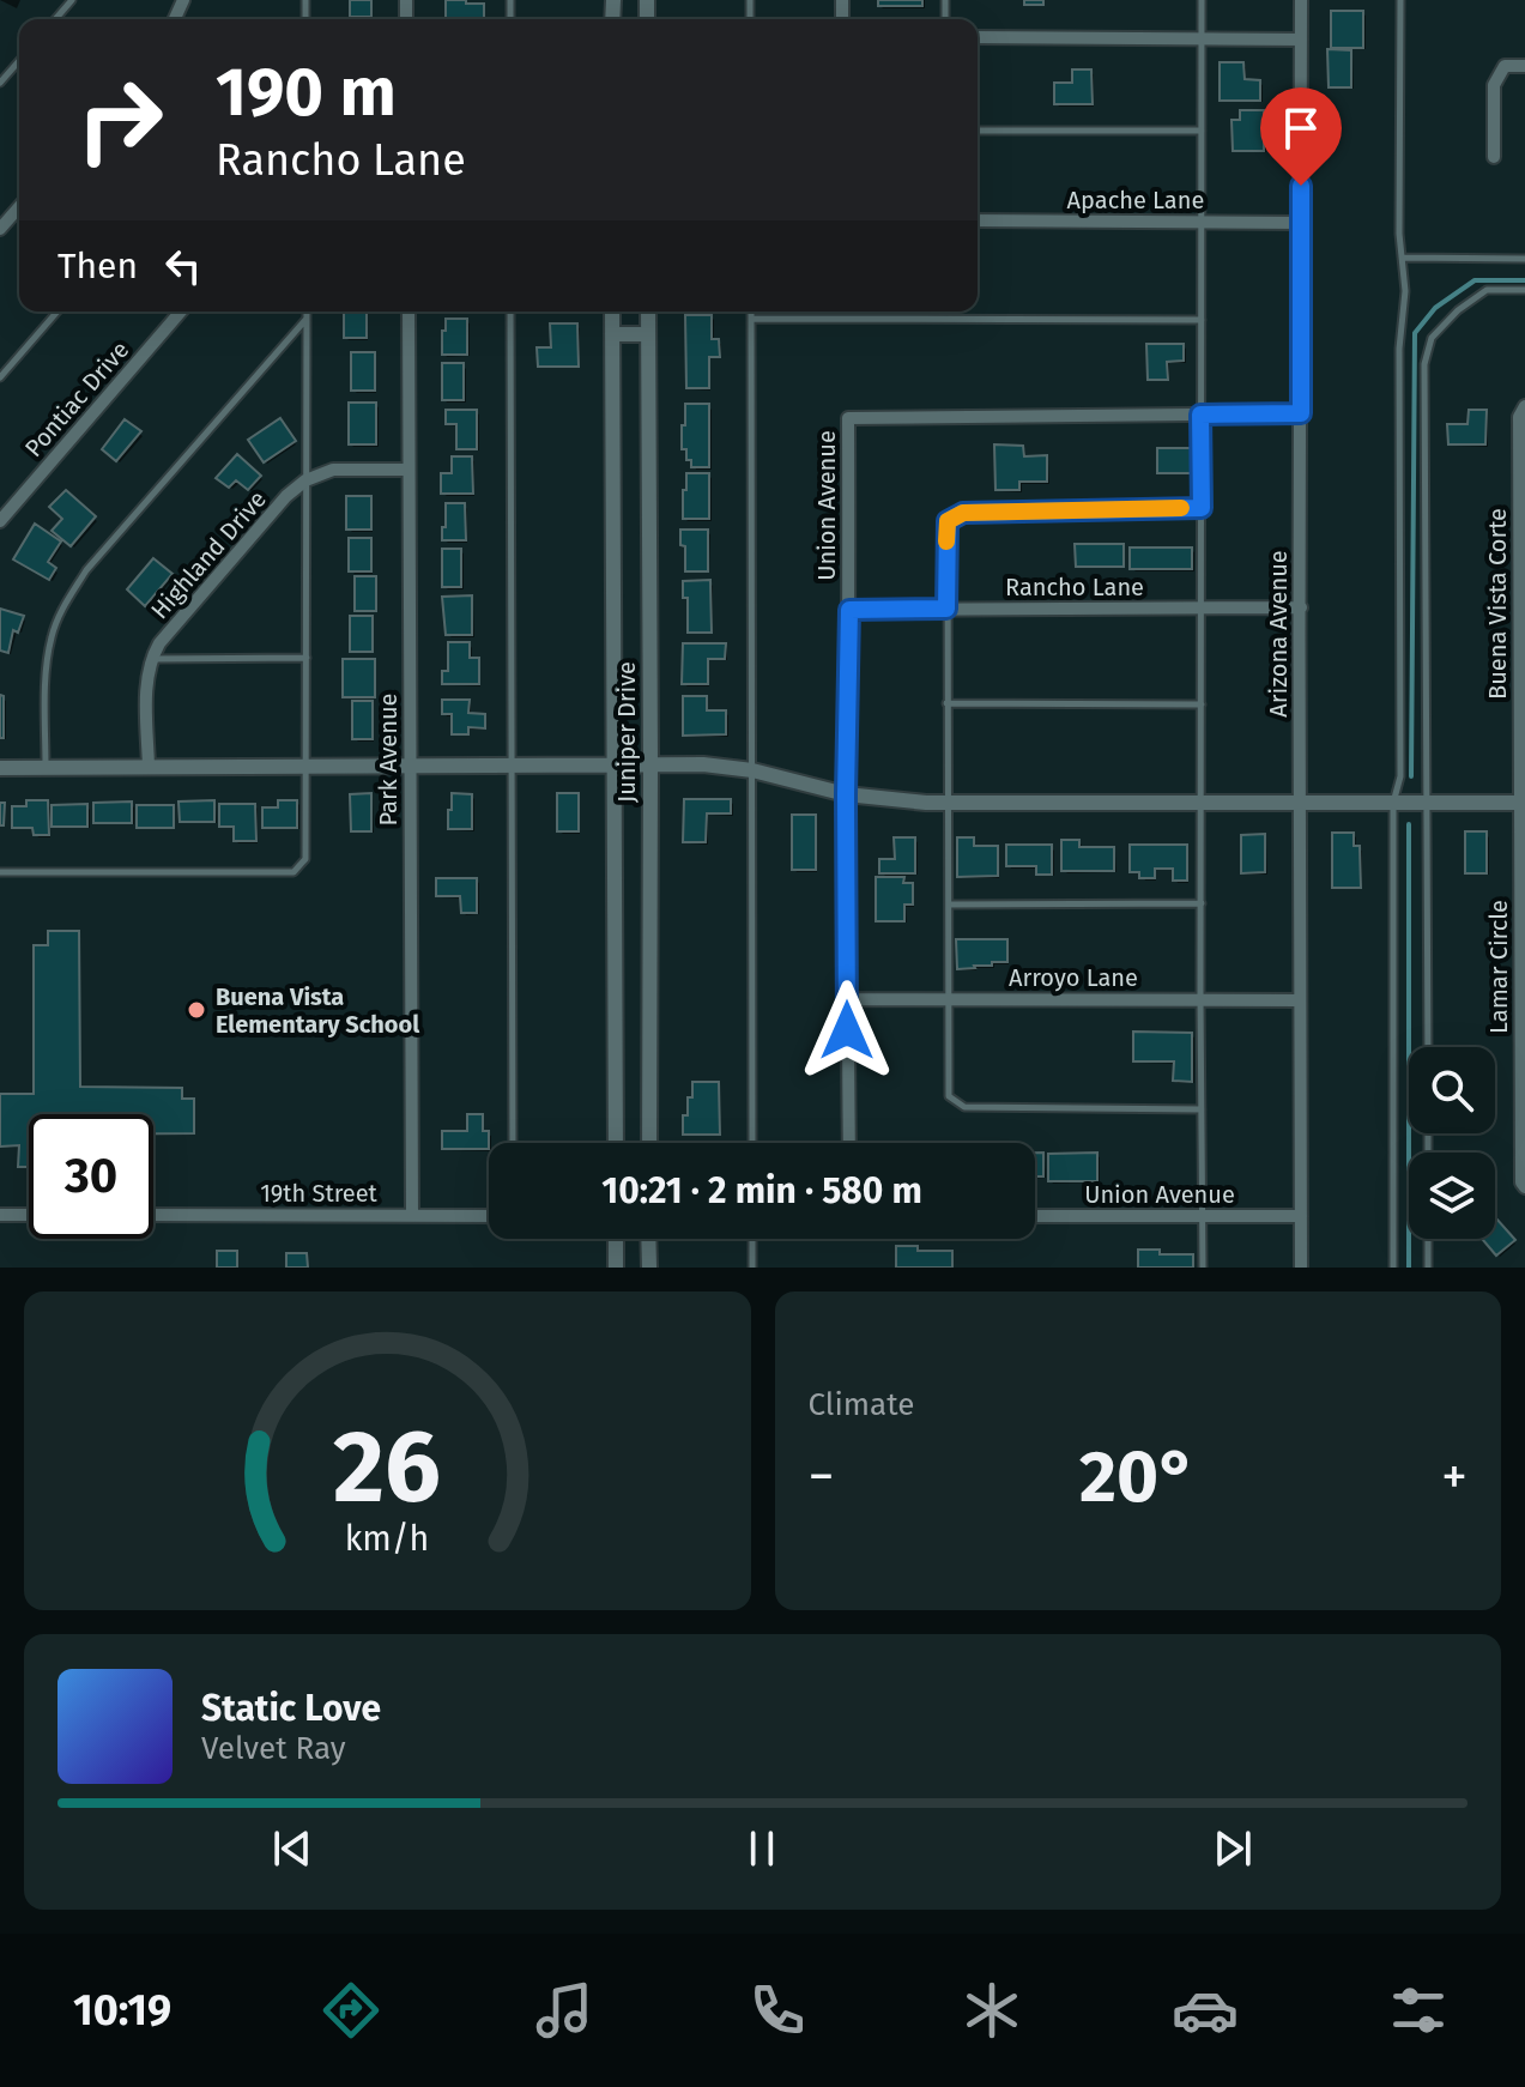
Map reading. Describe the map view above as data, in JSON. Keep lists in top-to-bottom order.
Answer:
{
  "streets": {
    "street": [
      "Apache Lane",
      "Pontiac Drive",
      "Union Avenue",
      "Highland Drive",
      "Rancho Lane",
      "Buena Vista Corte",
      "Arizona Avenue",
      "Juniper Drive",
      "Park Avenue",
      "Lamar Circle",
      "Arroyo Lane",
      "19th Street"
    ]
  },
  "crossings": [
    ["Apache Lane", "Arizona Avenue"],
    ["Union Avenue", "Rancho Lane"],
    ["Union Avenue", "Arizona Avenue"],
    ["Union Avenue", "Arroyo Lane"],
    ["Rancho Lane", "Arizona Avenue"],
    ["Buena Vista Corte", "Lamar Circle"],
    ["Arizona Avenue", "Arroyo Lane"],
    ["Park Avenue", "19th Street"]
  ],
  "places": ["Buena Vista Elementary School"],
  "page": {
    "turn": ["190 m", "Rancho Lane"],
    "then": "Then",
    "limit": "30",
    "trip": "10:21 · 2 min · 580 m",
    "tile": "Climate",
    "heat": ["−", "20°", "+"],
    "song": ["Static Love", "Velvet Ray"],
    "tabs": "10:19",
    "gauge": ["26", "km/h"]
  }
}
